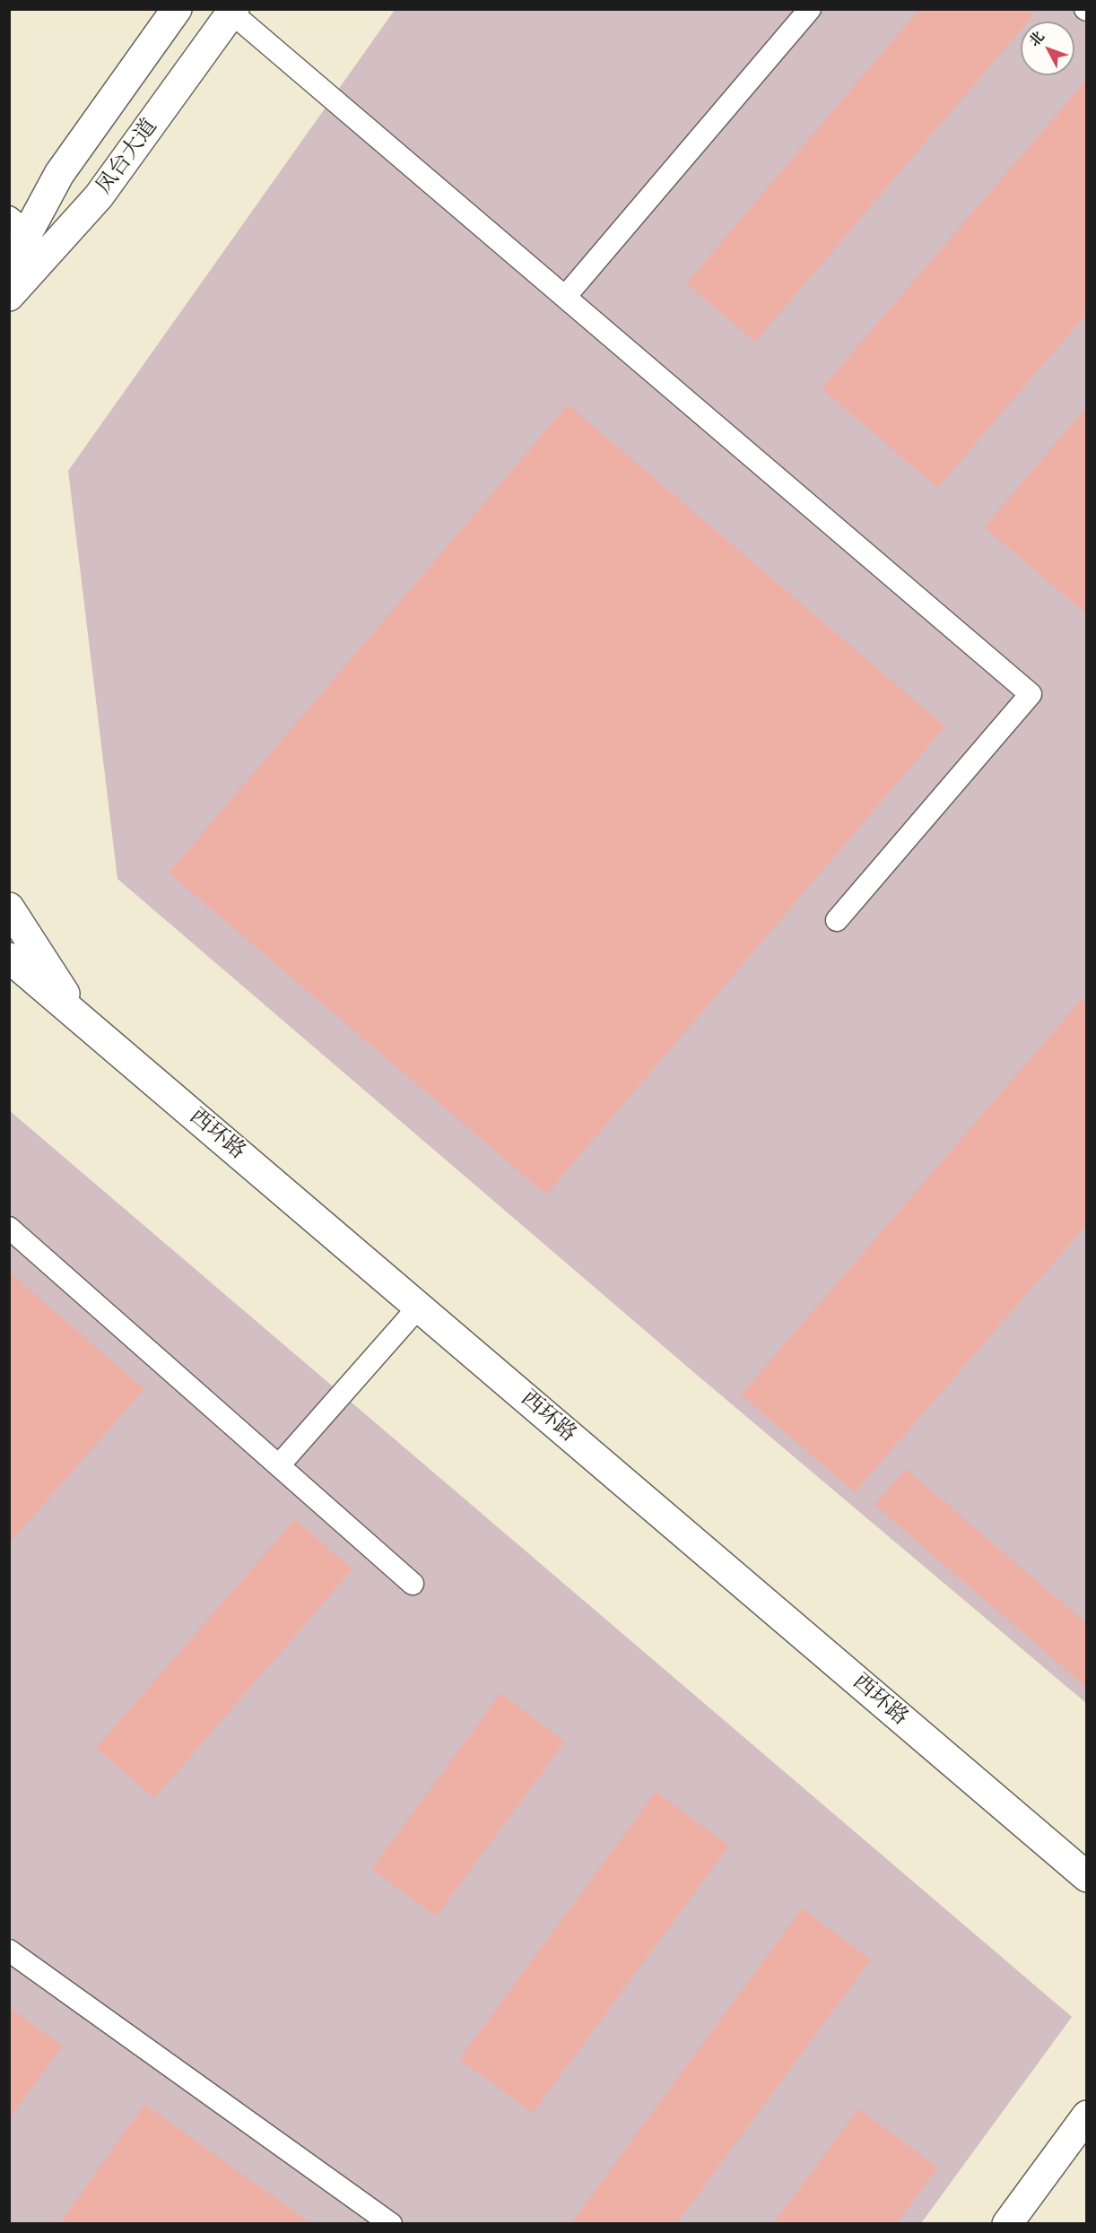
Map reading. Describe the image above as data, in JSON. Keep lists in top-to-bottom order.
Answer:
{
  "streets": {
    "main road": ["凤台大道", "西环路"]
  },
  "north": "top left"
}
